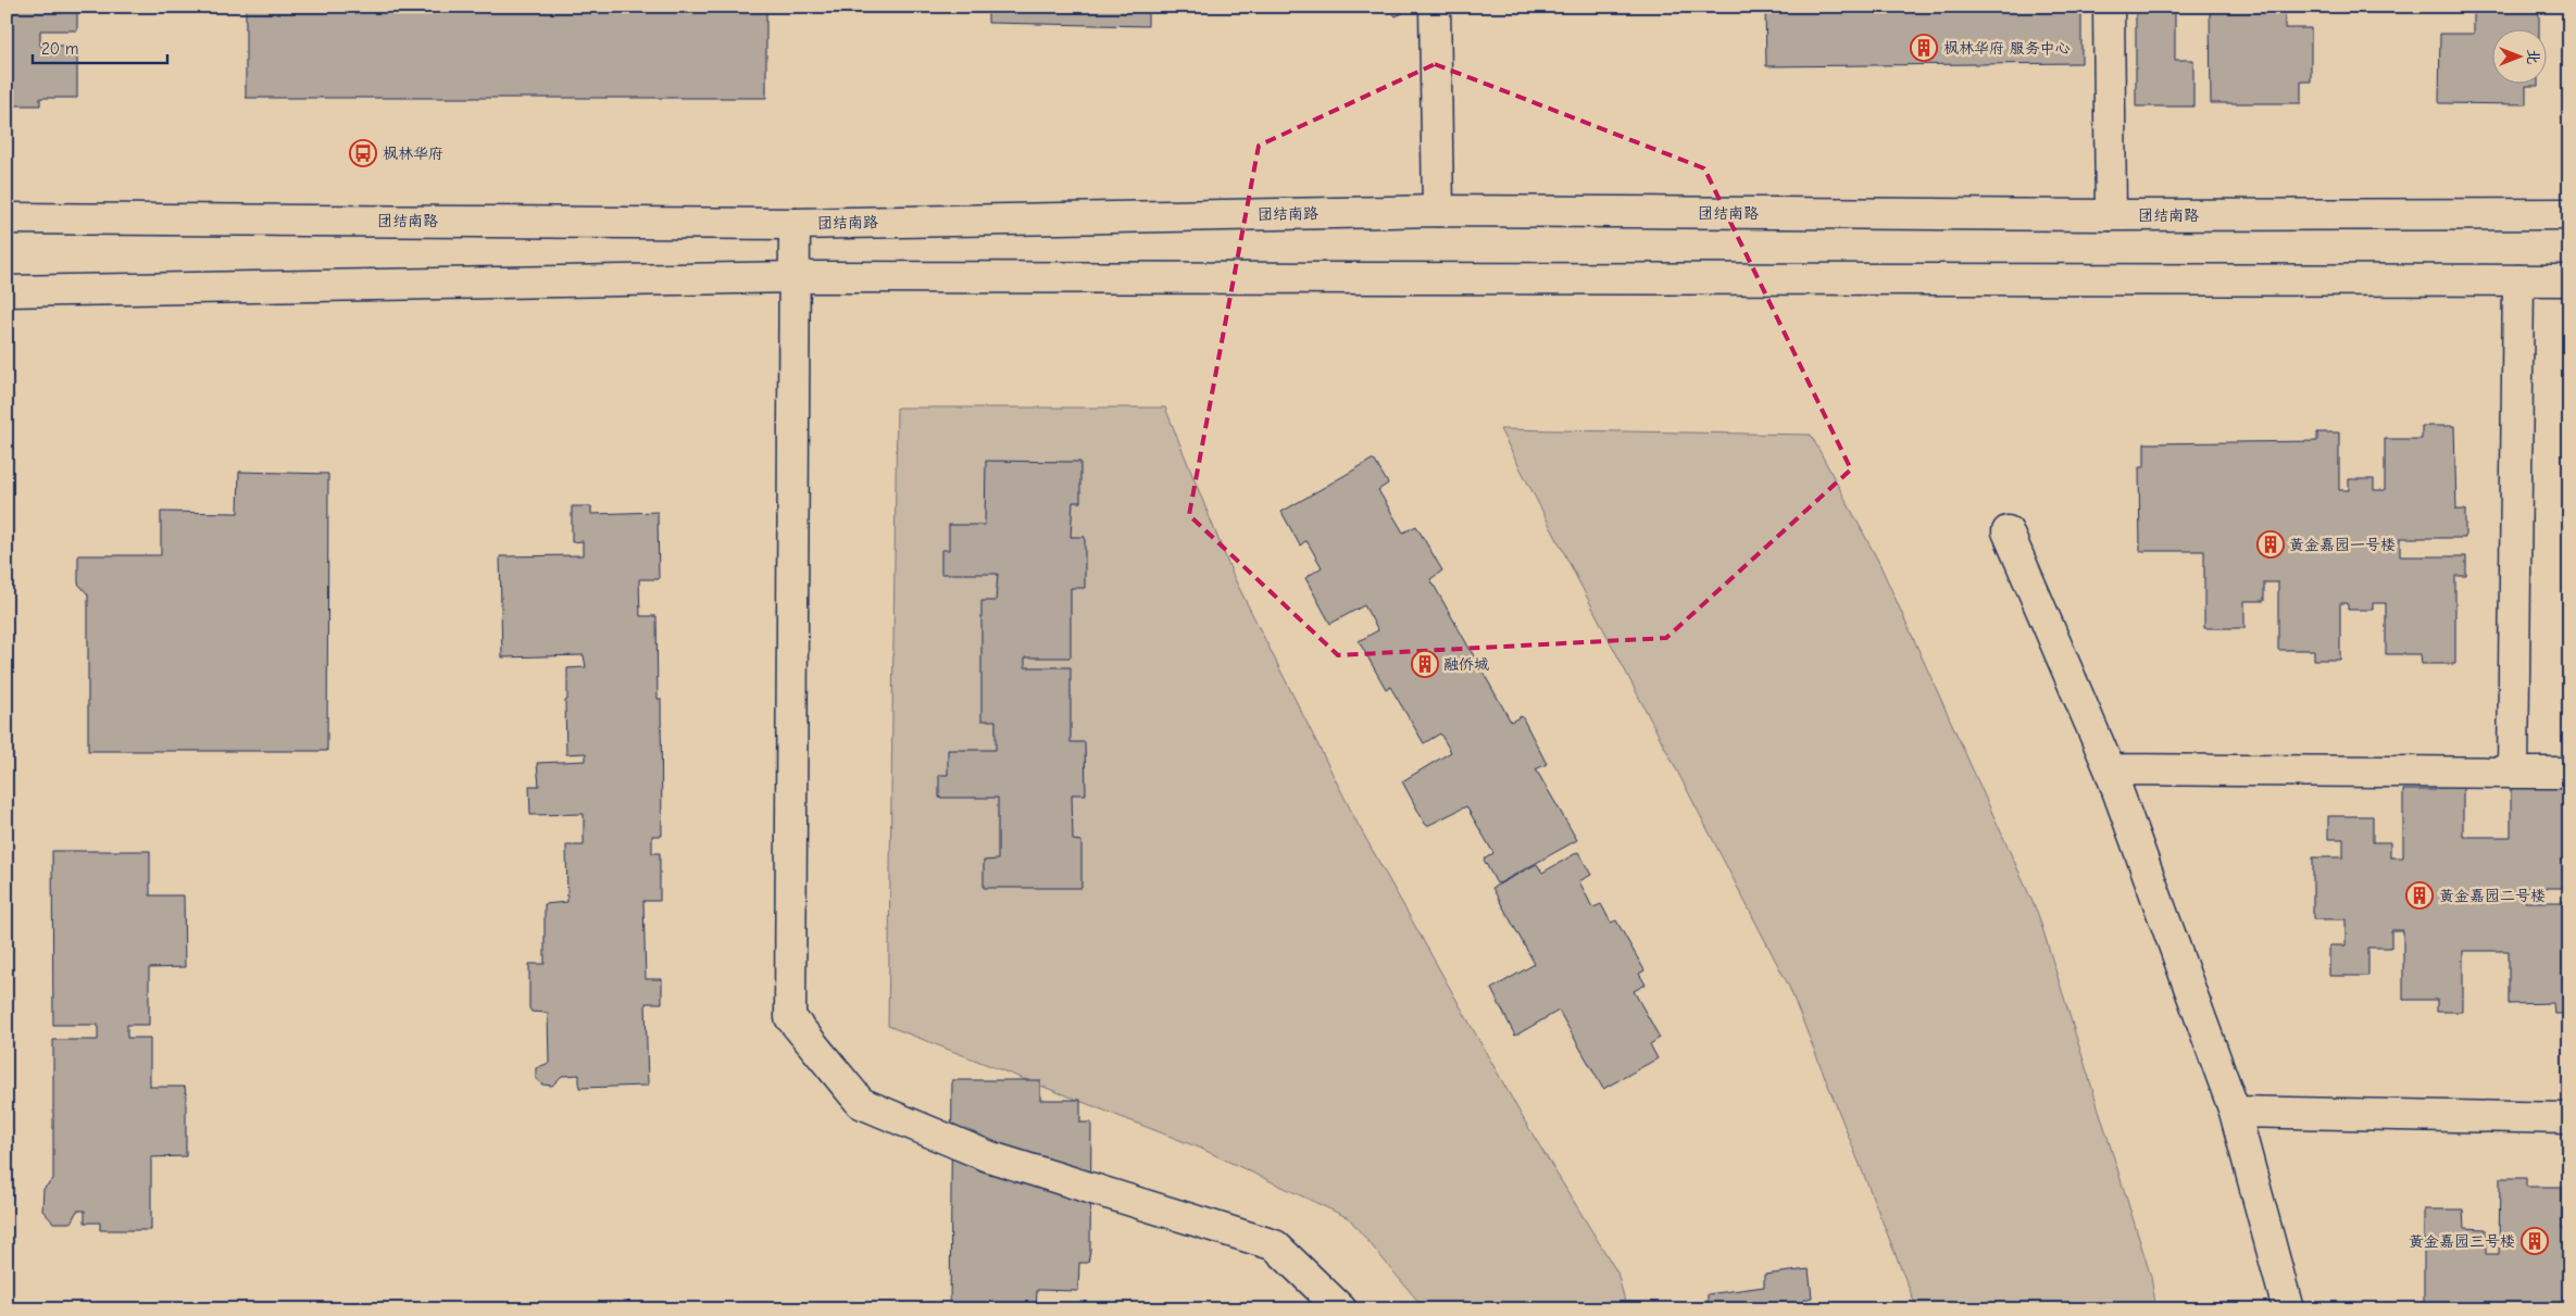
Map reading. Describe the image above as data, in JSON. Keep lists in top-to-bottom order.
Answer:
{
  "streets": {
    "main road": ["团结南路"]
  },
  "places": {
    "building": [
      "枫林华府 服务中心",
      "黄金嘉园一号楼",
      "融侨城",
      "黄金嘉园二号楼",
      "黄金嘉园三号楼"
    ],
    "bus stop": ["枫林华府"]
  },
  "scale_bar": "20 m",
  "north": "right"
}
